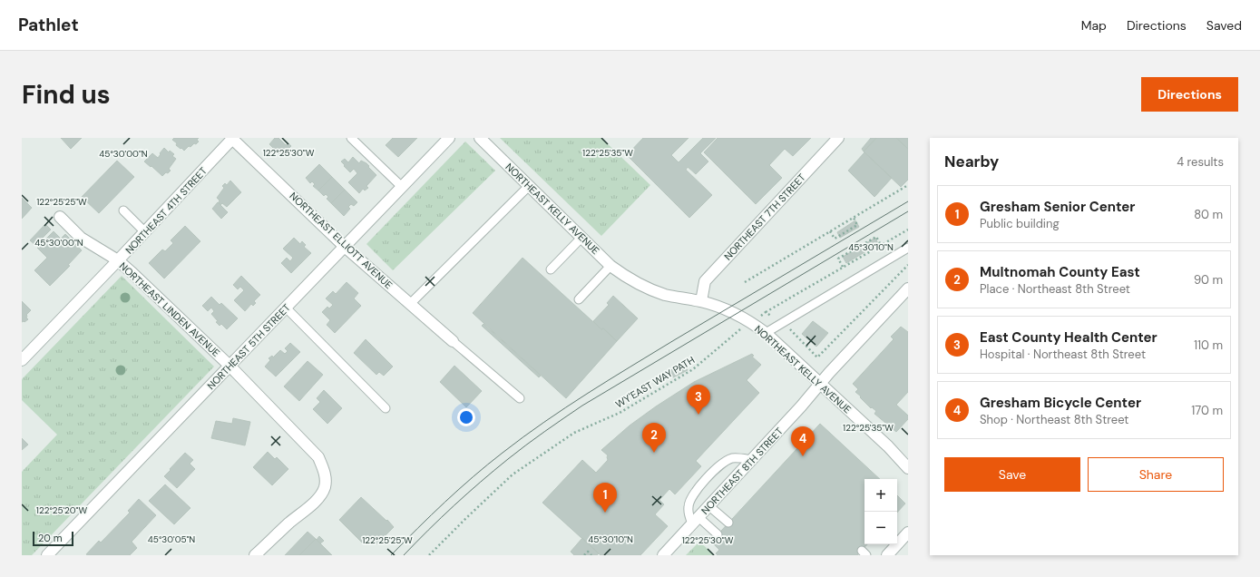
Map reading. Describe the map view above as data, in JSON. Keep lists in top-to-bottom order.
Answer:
{
  "streets": {
    "street": [
      "NORTHEAST KELLY AVENUE",
      "NORTHEAST 4TH STREET",
      "NORTHEAST 7TH STREET",
      "NORTHEAST ELLIOTT AVENUE",
      "NORTHEAST LINDEN AVENUE",
      "NORTHEAST 5TH STREET",
      "NORTHEAST 8TH STREET"
    ],
    "path": ["WY'EAST WAY PATH"]
  },
  "crossings": [
    ["NORTHEAST KELLY AVENUE", "NORTHEAST 7TH STREET"],
    ["NORTHEAST KELLY AVENUE", "WY'EAST WAY PATH"],
    ["NORTHEAST KELLY AVENUE", "NORTHEAST 8TH STREET"],
    ["NORTHEAST 4TH STREET", "NORTHEAST ELLIOTT AVENUE"],
    ["NORTHEAST 4TH STREET", "NORTHEAST LINDEN AVENUE"],
    ["NORTHEAST ELLIOTT AVENUE", "NORTHEAST 5TH STREET"],
    ["NORTHEAST LINDEN AVENUE", "NORTHEAST 5TH STREET"]
  ],
  "scale_bar": "20 m",
  "page": {
    "header": "Pathlet",
    "nav": ["Map", "Directions", "Saved"],
    "buttons": [
      "Directions",
      ["Save", "Share"]
    ],
    "title": "Find us",
    "heading": ["Nearby", "4 results"],
    "list": [
      {
        "mark": "1",
        "name": "Gresham Senior Center",
        "note": "Public building",
        "value": "80 m"
      },
      {
        "mark": "2",
        "name": "Multnomah County East",
        "note": "Place · Northeast 8th Street",
        "value": "90 m"
      },
      {
        "mark": "3",
        "name": "East County Health Center",
        "note": "Hospital · Northeast 8th Street",
        "value": "110 m"
      },
      {
        "mark": "4",
        "name": "Gresham Bicycle Center",
        "note": "Shop · Northeast 8th Street",
        "value": "170 m"
      }
    ],
    "pins": [
      "3",
      "2",
      "4",
      "1"
    ],
    "map_buttons": ["+", "−"],
    "scale": "20 m"
  },
  "coordinates": [
    "122°25'30\"W",
    "122°25'35\"W",
    "45°30'00\"N",
    "122°25'25\"W",
    "45°30'10\"N",
    "122°25'20\"W",
    "45°30'05\"N"
  ]
}
